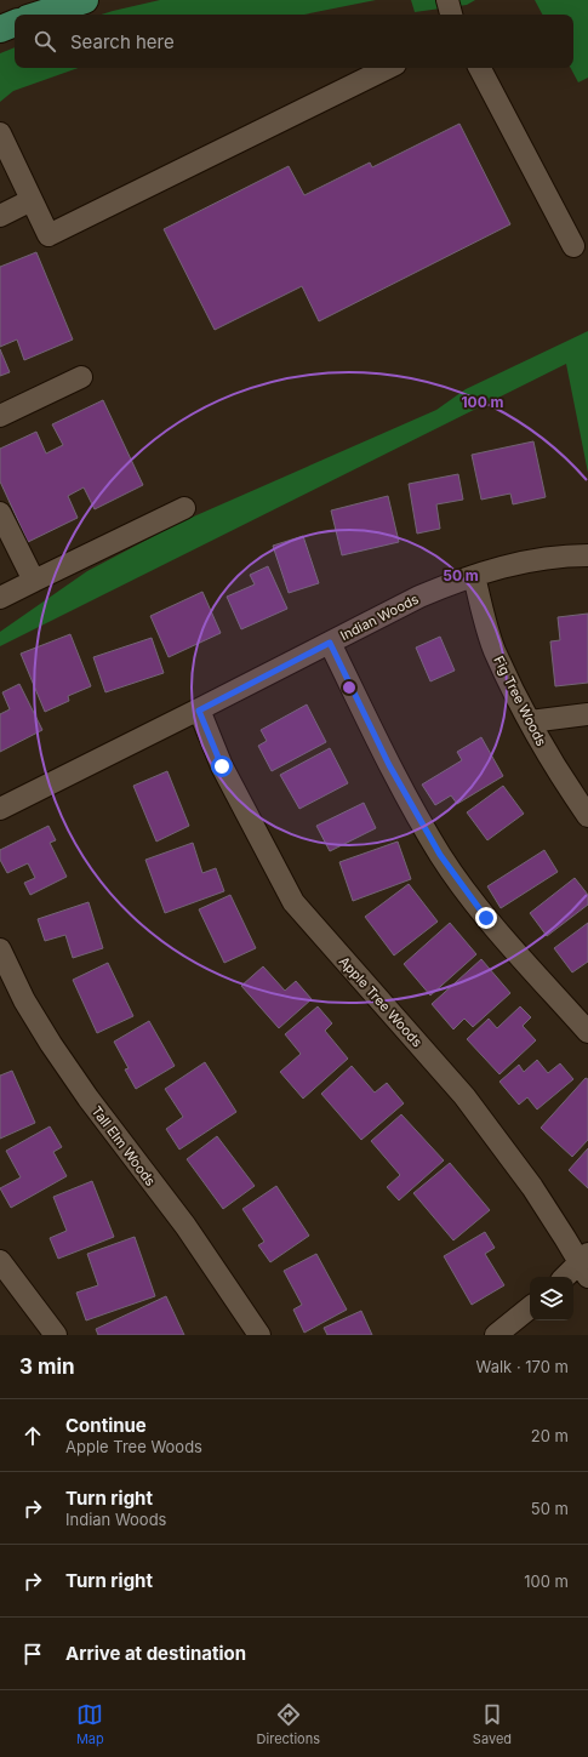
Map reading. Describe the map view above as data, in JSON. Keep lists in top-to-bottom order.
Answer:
{
  "streets": {
    "street": [
      "Indian Woods",
      "Fig Tree Woods",
      "Apple Tree Woods",
      "Tall Elm Woods"
    ]
  },
  "crossings": [
    ["Indian Woods", "Fig Tree Woods"],
    ["Indian Woods", "Apple Tree Woods"]
  ],
  "page": {
    "search": "Search here",
    "heading": ["3 min", "Walk · 170 m"],
    "list": [
      ["Continue", "Apple Tree Woods", "20 m"],
      ["Turn right", "Indian Woods", "50 m"],
      ["Turn right", "100 m"],
      "Arrive at destination"
    ],
    "nav": ["Map", "Directions", "Saved"]
  },
  "rings": ["100 m", "50 m"]
}
